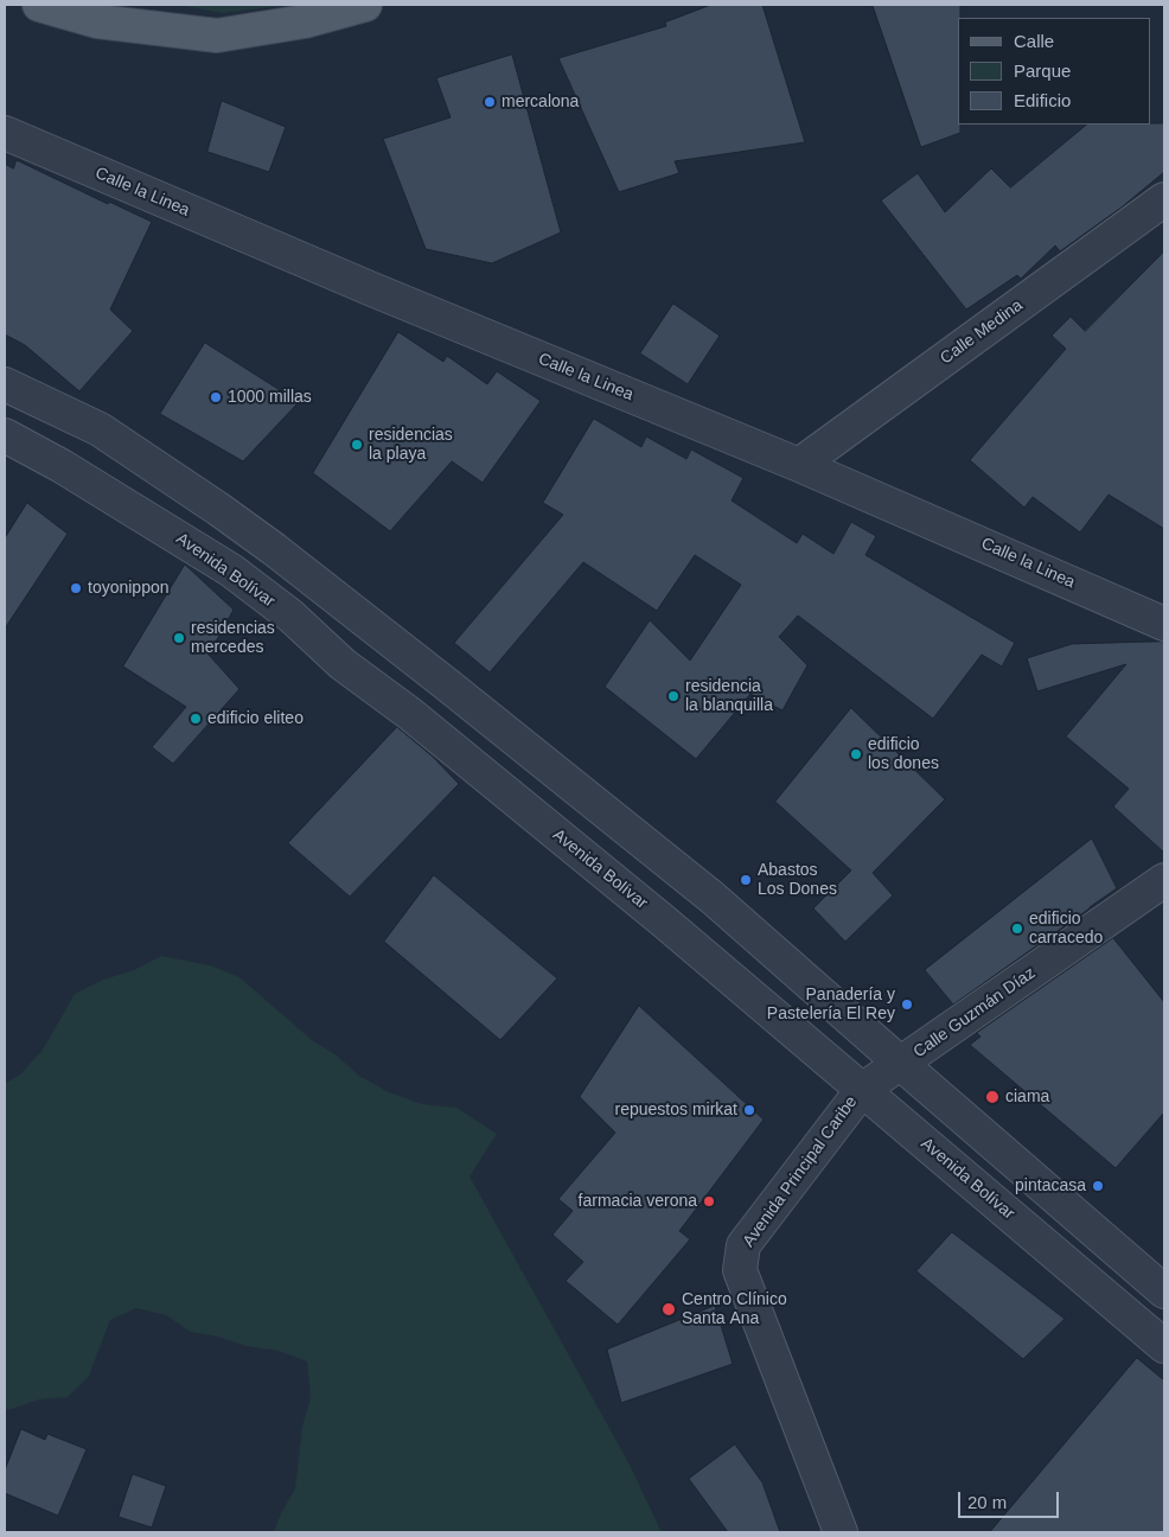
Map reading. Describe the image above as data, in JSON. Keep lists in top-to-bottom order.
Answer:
{
  "streets": {
    "street": [
      "Calle la Linea",
      "Calle Medina",
      "Avenida Bolívar",
      "Calle Guzmán Díaz",
      "Avenida Principal Caribe"
    ]
  },
  "crossings": [
    ["Calle la Linea", "Calle Medina"],
    ["Avenida Bolívar", "Avenida Principal Caribe"],
    ["Calle Guzmán Díaz", "Avenida Principal Caribe"]
  ],
  "places": [
    "mercalona",
    "1000 millas",
    "residencias la playa",
    "toyonippon",
    "residencias mercedes",
    "residencia la blanquilla",
    "edificio eliteo",
    "edificio los dones",
    "Abastos Los Dones",
    "edificio carracedo",
    "Panadería y Pastelería El Rey",
    "ciama",
    "repuestos mirkat",
    "pintacasa",
    "farmacia verona",
    "Centro Clínico Santa Ana"
  ],
  "legend": ["Calle", "Parque", "Edificio"],
  "scale_bar": "20 m"
}
